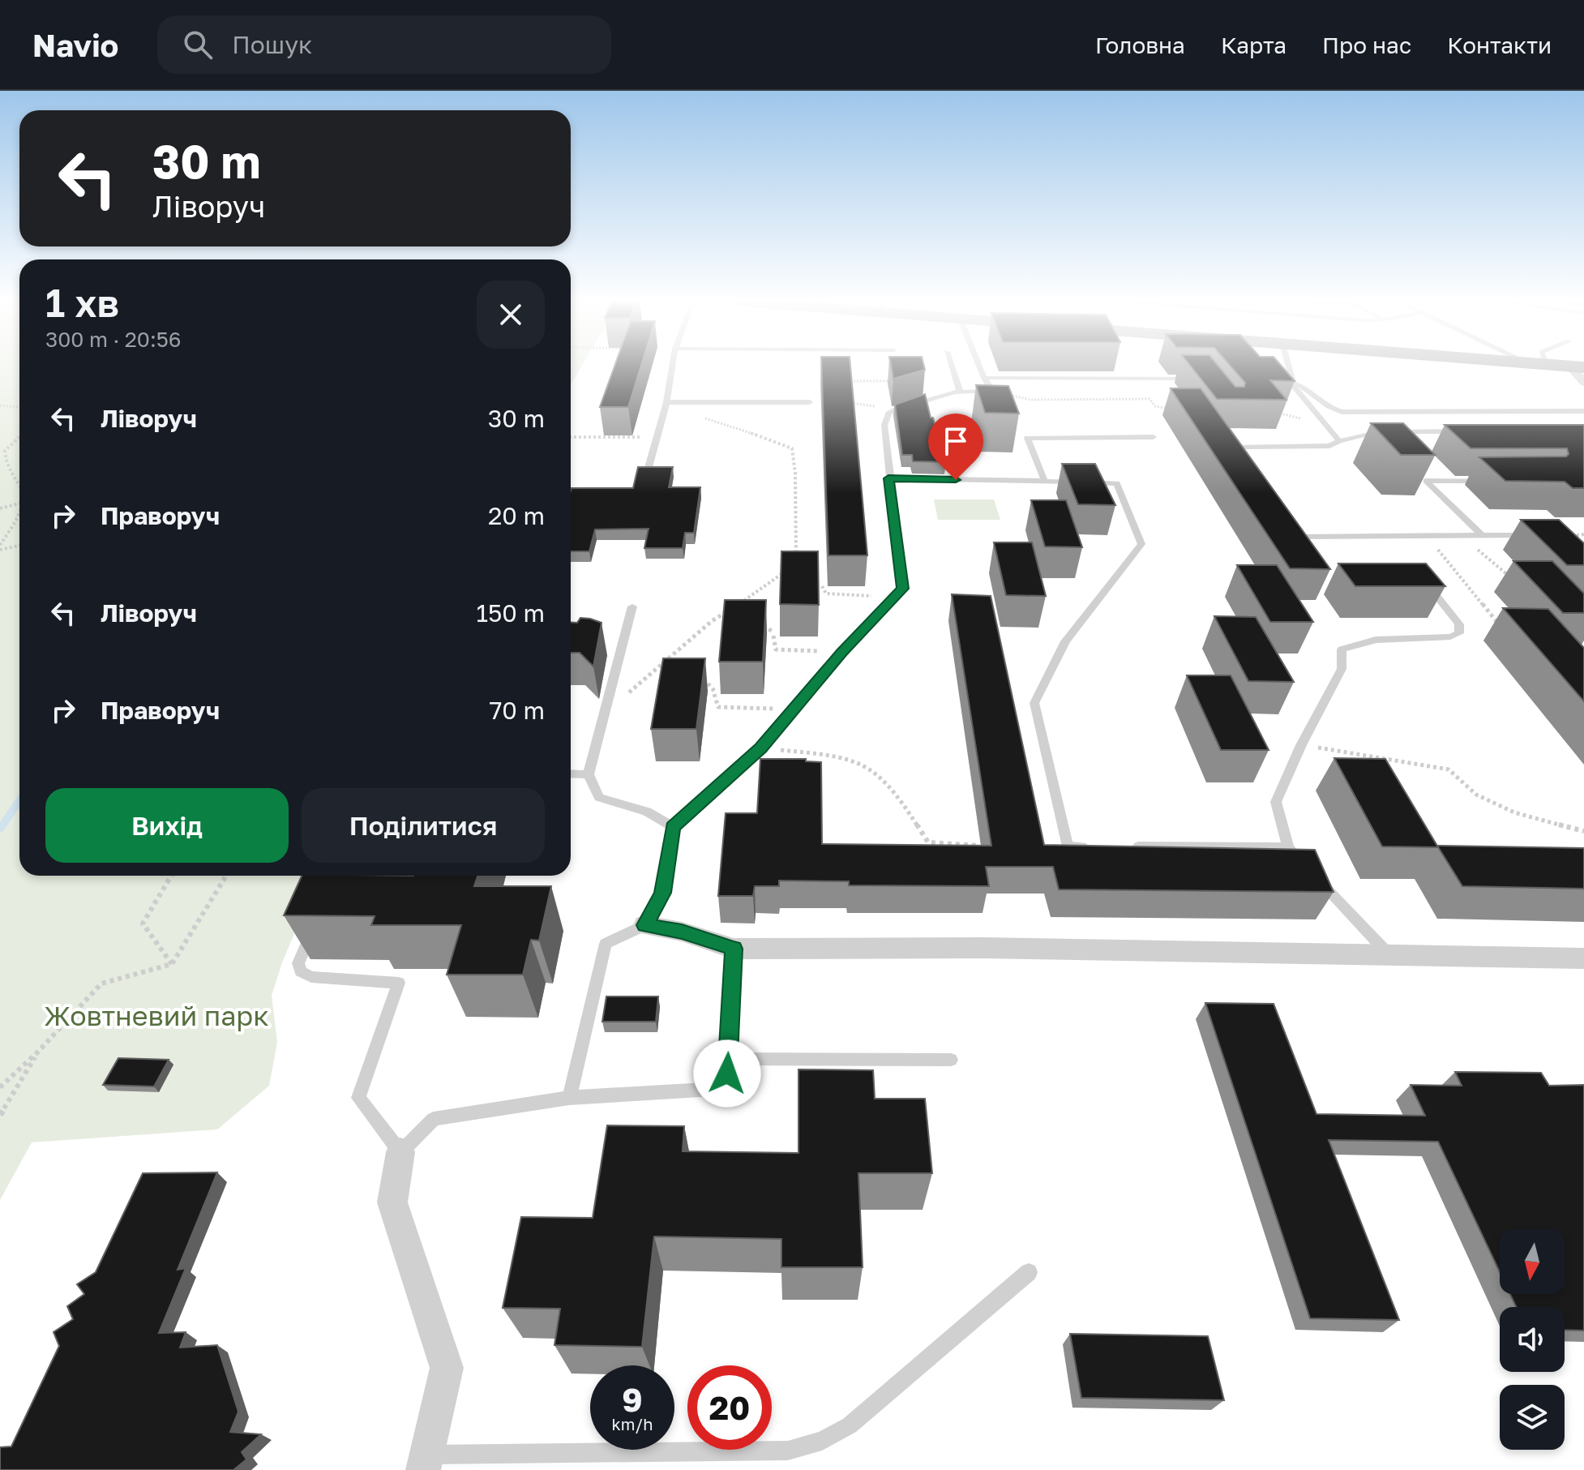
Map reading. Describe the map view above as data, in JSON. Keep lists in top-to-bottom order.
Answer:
{
  "parks": ["Жовтневий парк"],
  "north": "bottom",
  "page": {
    "header": "Navio",
    "search": "Пошук",
    "nav": [
      "Головна",
      "Карта",
      "Про нас",
      "Контакти"
    ],
    "turn": ["30 m", "Ліворуч"],
    "heading": ["1 хв", "300 m · 20:56"],
    "list": [
      {
        "name": "Ліворуч",
        "value": "30 m"
      },
      {
        "name": "Праворуч",
        "value": "20 m"
      },
      {
        "name": "Ліворуч",
        "value": "150 m"
      },
      {
        "name": "Праворуч",
        "value": "70 m"
      }
    ],
    "buttons": ["Вихід", "Поділитися"],
    "speed": "9 km/h",
    "limit": "20"
  }
}
